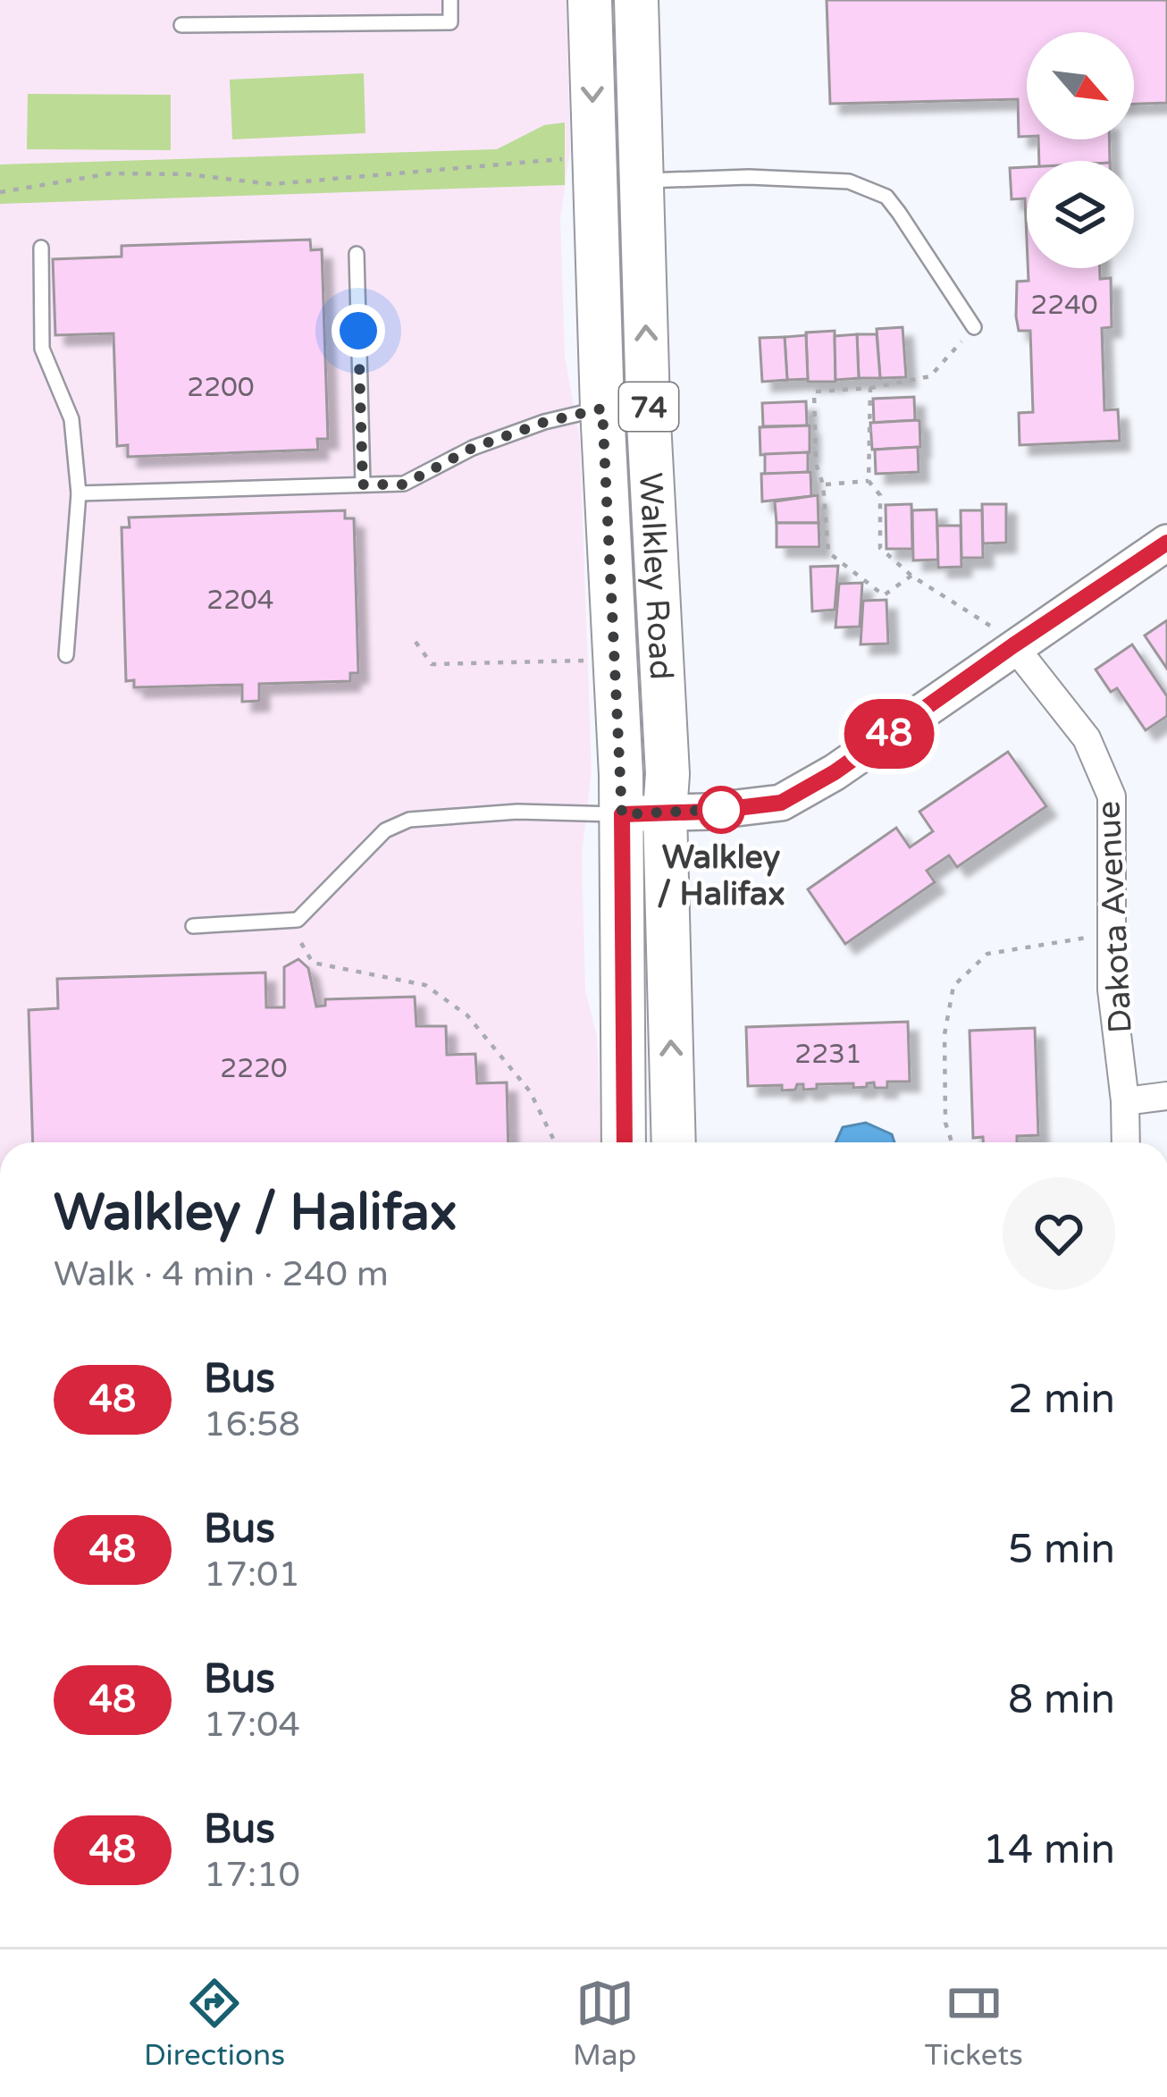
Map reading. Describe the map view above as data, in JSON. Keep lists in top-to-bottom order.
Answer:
{
  "streets": {
    "main road": ["74", "Walkley Road"],
    "street": ["Dakota Avenue"]
  },
  "places": ["Walkley / Halifax"],
  "lines": ["bus line 48"],
  "house_numbers": [
    "2240",
    "2200",
    "2204",
    "2231",
    "2220"
  ],
  "north": "bottom right",
  "page": {
    "on_map": "48",
    "heading": ["Walkley / Halifax", "Walk · 4 min · 240 m"],
    "list": [
      {
        "mark": "48",
        "name": "Bus",
        "note": "16:58",
        "value": "2 min"
      },
      {
        "mark": "48",
        "name": "Bus",
        "note": "17:01",
        "value": "5 min"
      },
      {
        "mark": "48",
        "name": "Bus",
        "note": "17:04",
        "value": "8 min"
      },
      {
        "mark": "48",
        "name": "Bus",
        "note": "17:10",
        "value": "14 min"
      }
    ],
    "tabs": ["Directions", "Map", "Tickets"]
  }
}
